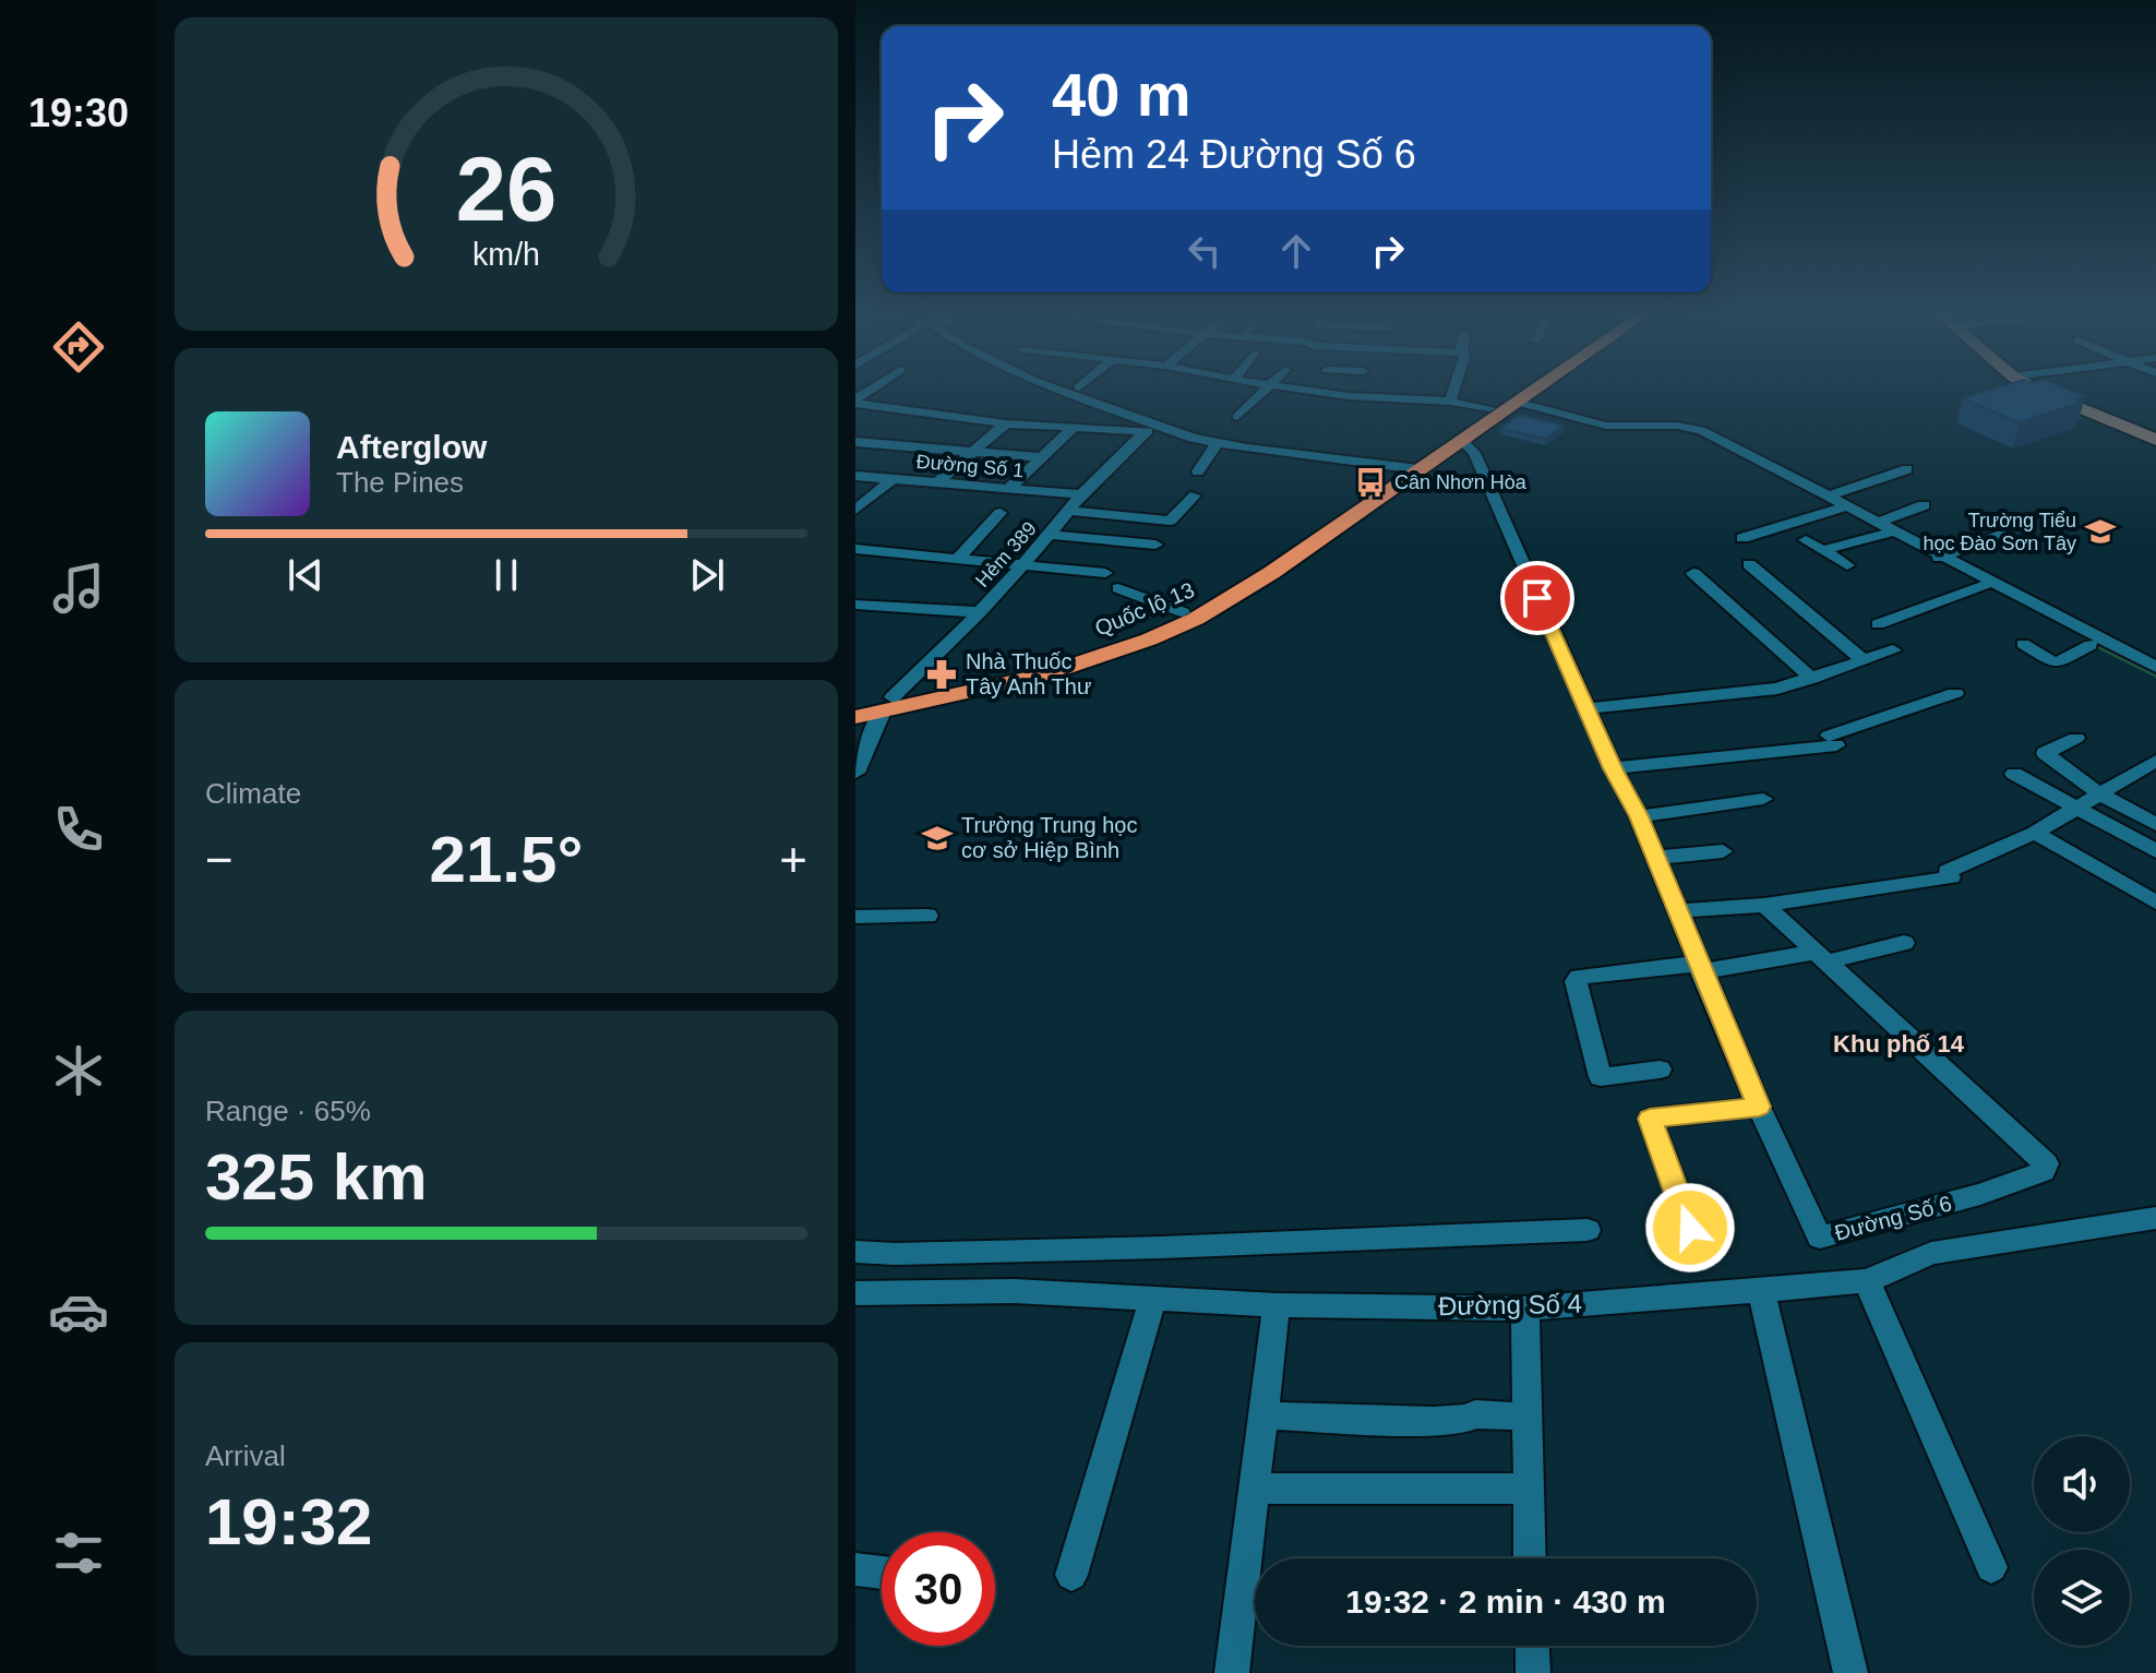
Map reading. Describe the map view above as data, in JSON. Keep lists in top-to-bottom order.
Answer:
{
  "streets": {
    "highway": ["Quốc lộ 13"],
    "street": [
      "Đường Số 1",
      "Hẻm 389",
      "Đường Số 6",
      "Đường Số 4"
    ]
  },
  "crossings": [
    ["Đường Số 1", "Hẻm 389"],
    ["Hẻm 389", "Quốc lộ 13"],
    ["Quốc lộ 13", "Đường Số 6"]
  ],
  "districts": ["Khu phố 14"],
  "places": {
    "bus stop": ["Cân Nhơn Hòa"],
    "school or university": ["Trường Tiểu học Đào Sơn Tây", "Trường Trung học cơ sở Hiệp Bình"],
    "pharmacy": ["Nhà Thuốc Tây Anh Thư"]
  },
  "page": {
    "tabs": "19:30",
    "turn": ["40 m", "Hẻm 24 Đường Số 6"],
    "song": ["Afterglow", "The Pines"],
    "tile": [
      "Climate",
      ["Range · 65%", "325 km"],
      ["Arrival", "19:32"]
    ],
    "heat": ["−", "21.5°", "+"],
    "limit": "30",
    "trip": "19:32 · 2 min · 430 m",
    "gauge": ["26", "km/h"]
  }
}
